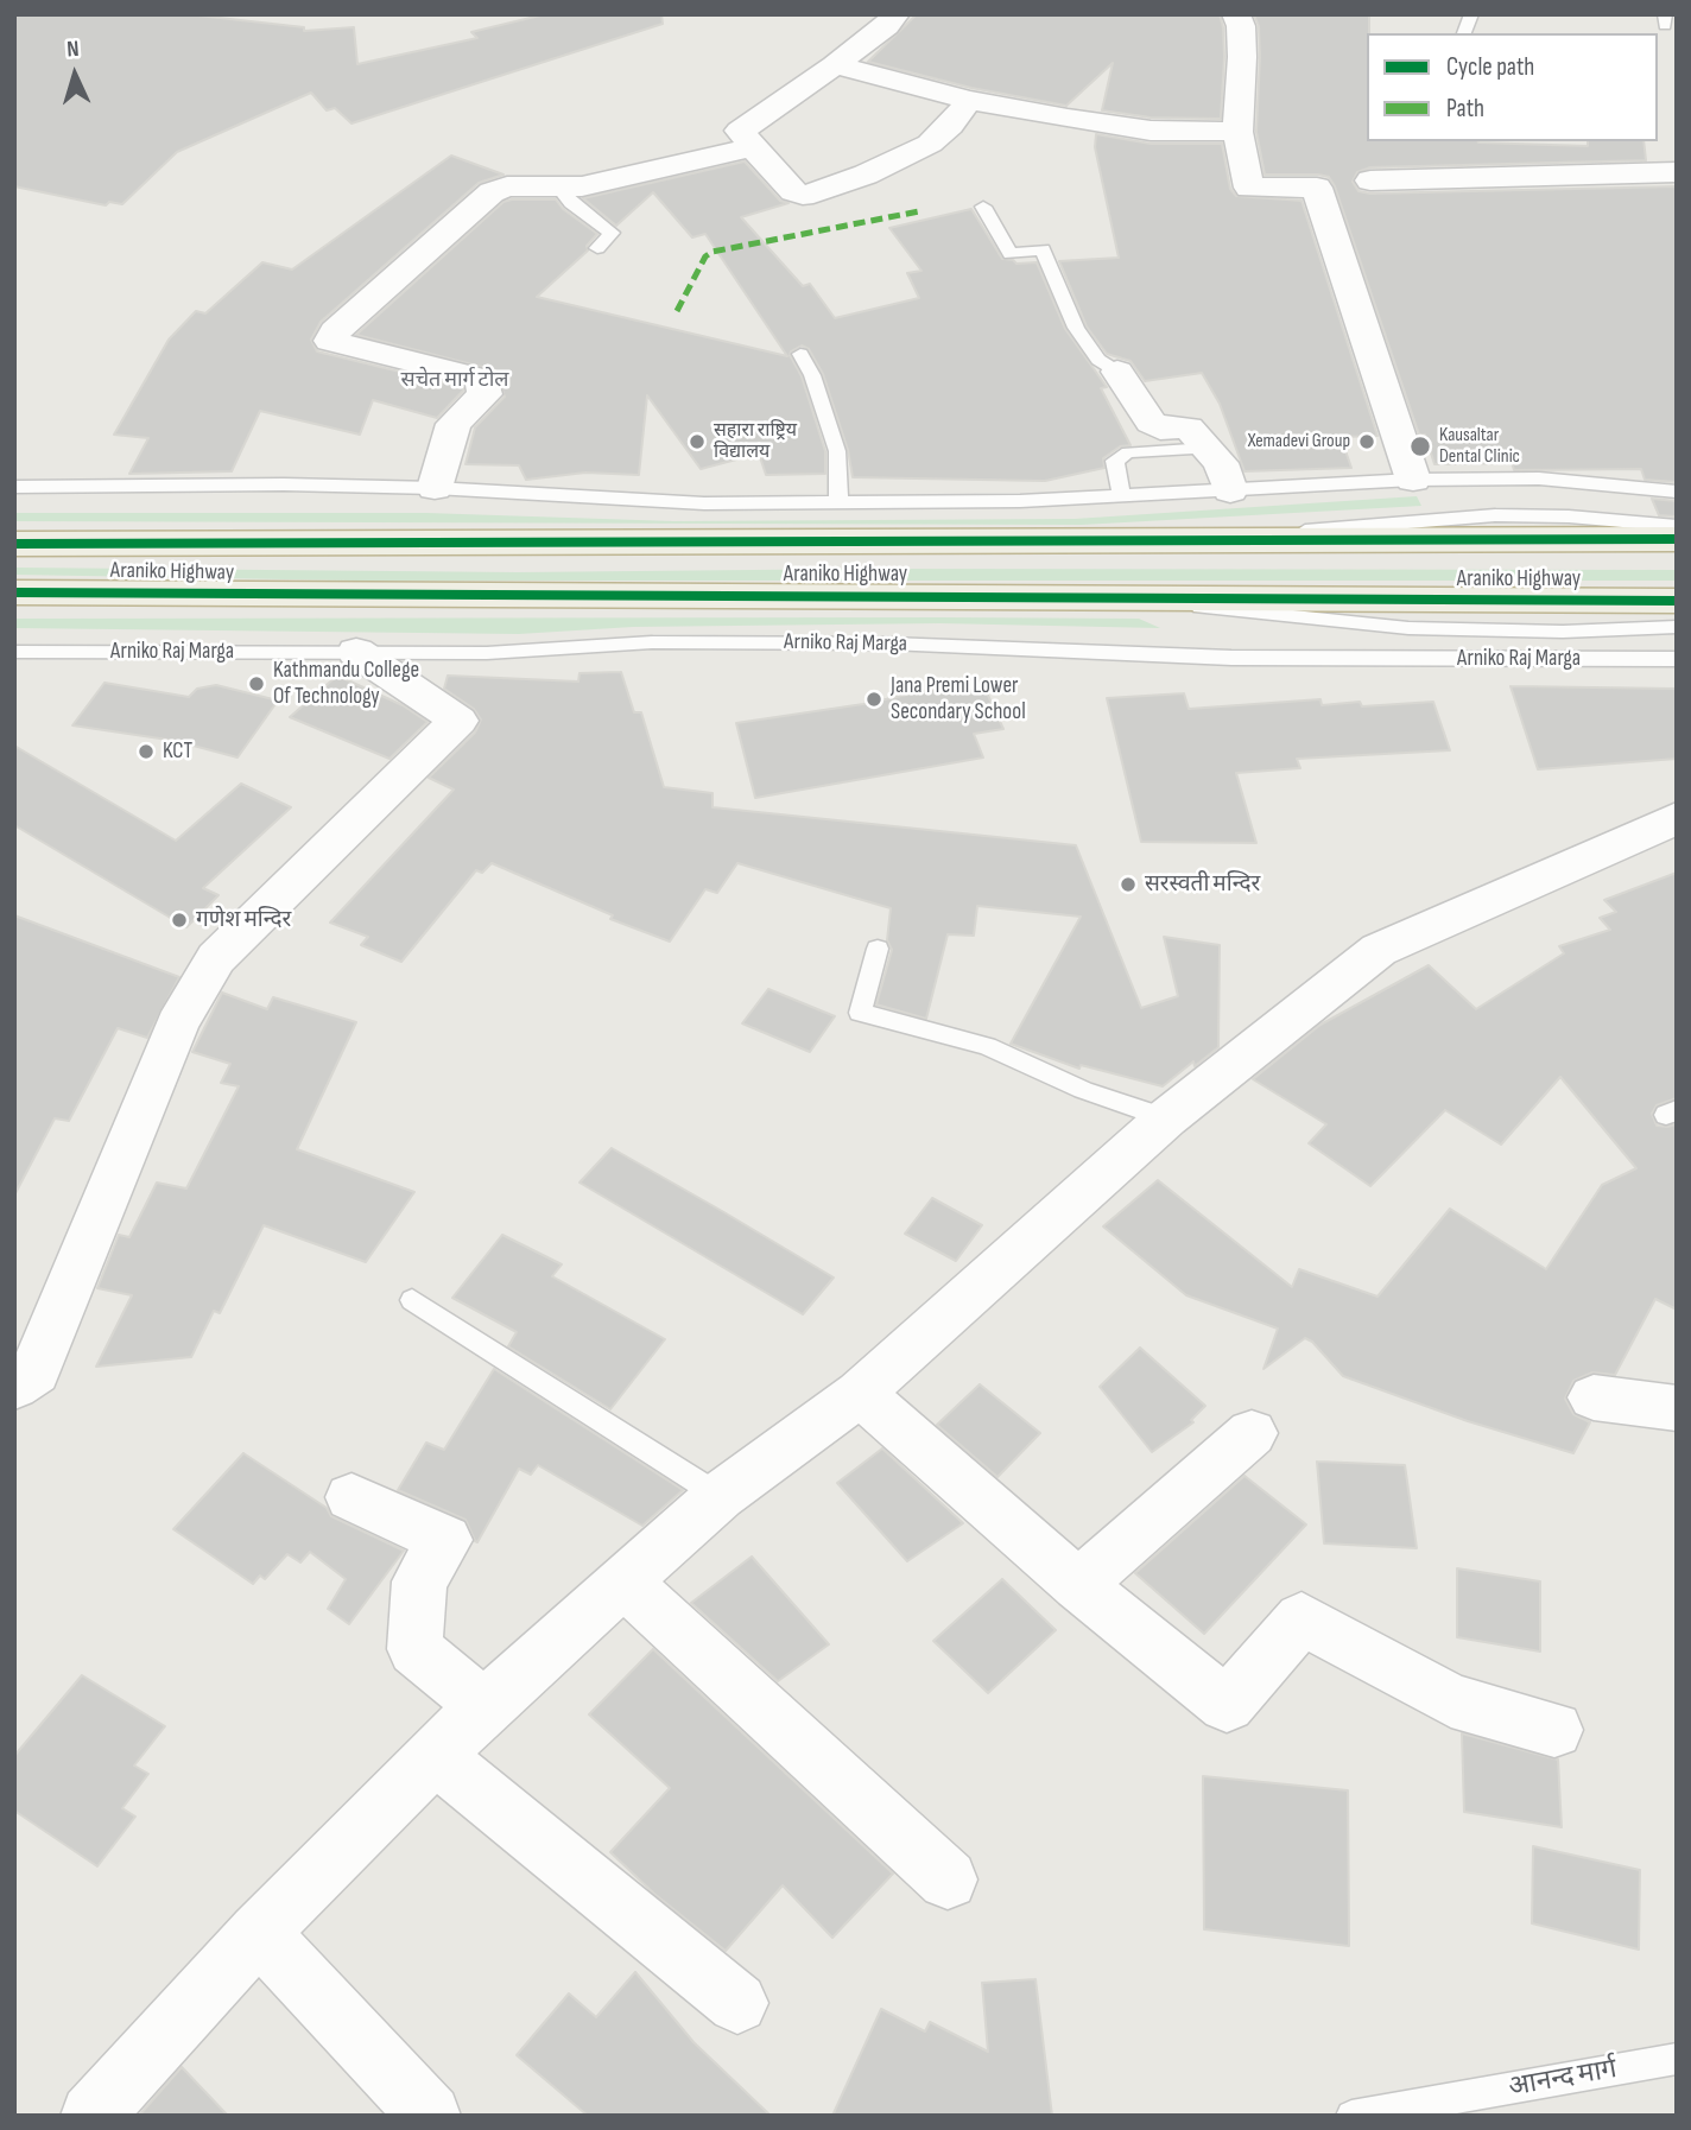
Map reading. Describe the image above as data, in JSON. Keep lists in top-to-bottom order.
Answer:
{
  "streets": {
    "highway": ["Araniko Highway"],
    "lane": ["Arniko Raj Marga", "आनन्द मार्ग"]
  },
  "districts": ["सचेत मार्ग टोल"],
  "places": [
    "सहारा राष्ट्रिय विद्यालय",
    "Xemadevi Group",
    "Kausaltar Dental Clinic",
    "Kathmandu College Of Technology",
    "Jana Premi Lower Secondary School",
    "KCT",
    "सरस्वती मन्दिर",
    "गणेश मन्दिर"
  ],
  "legend": ["Cycle path", "Path"],
  "north": "top"
}
